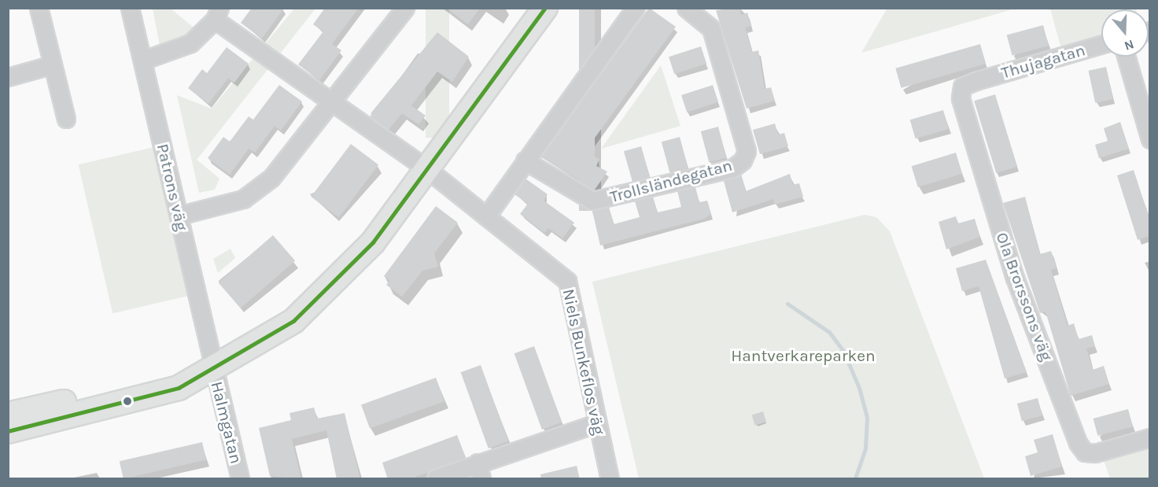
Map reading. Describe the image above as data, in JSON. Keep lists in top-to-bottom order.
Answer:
{
  "streets": {
    "street": [
      "Thujagatan",
      "Trollsländegatan",
      "Patrons väg",
      "Ola Brorssons väg",
      "Niels Bunkeflos väg",
      "Halmgatan"
    ]
  },
  "crossings": [
    ["Thujagatan", "Ola Brorssons väg"],
    ["Patrons väg", "Halmgatan"]
  ],
  "parks": ["Hantverkareparken"],
  "north": "bottom"
}
